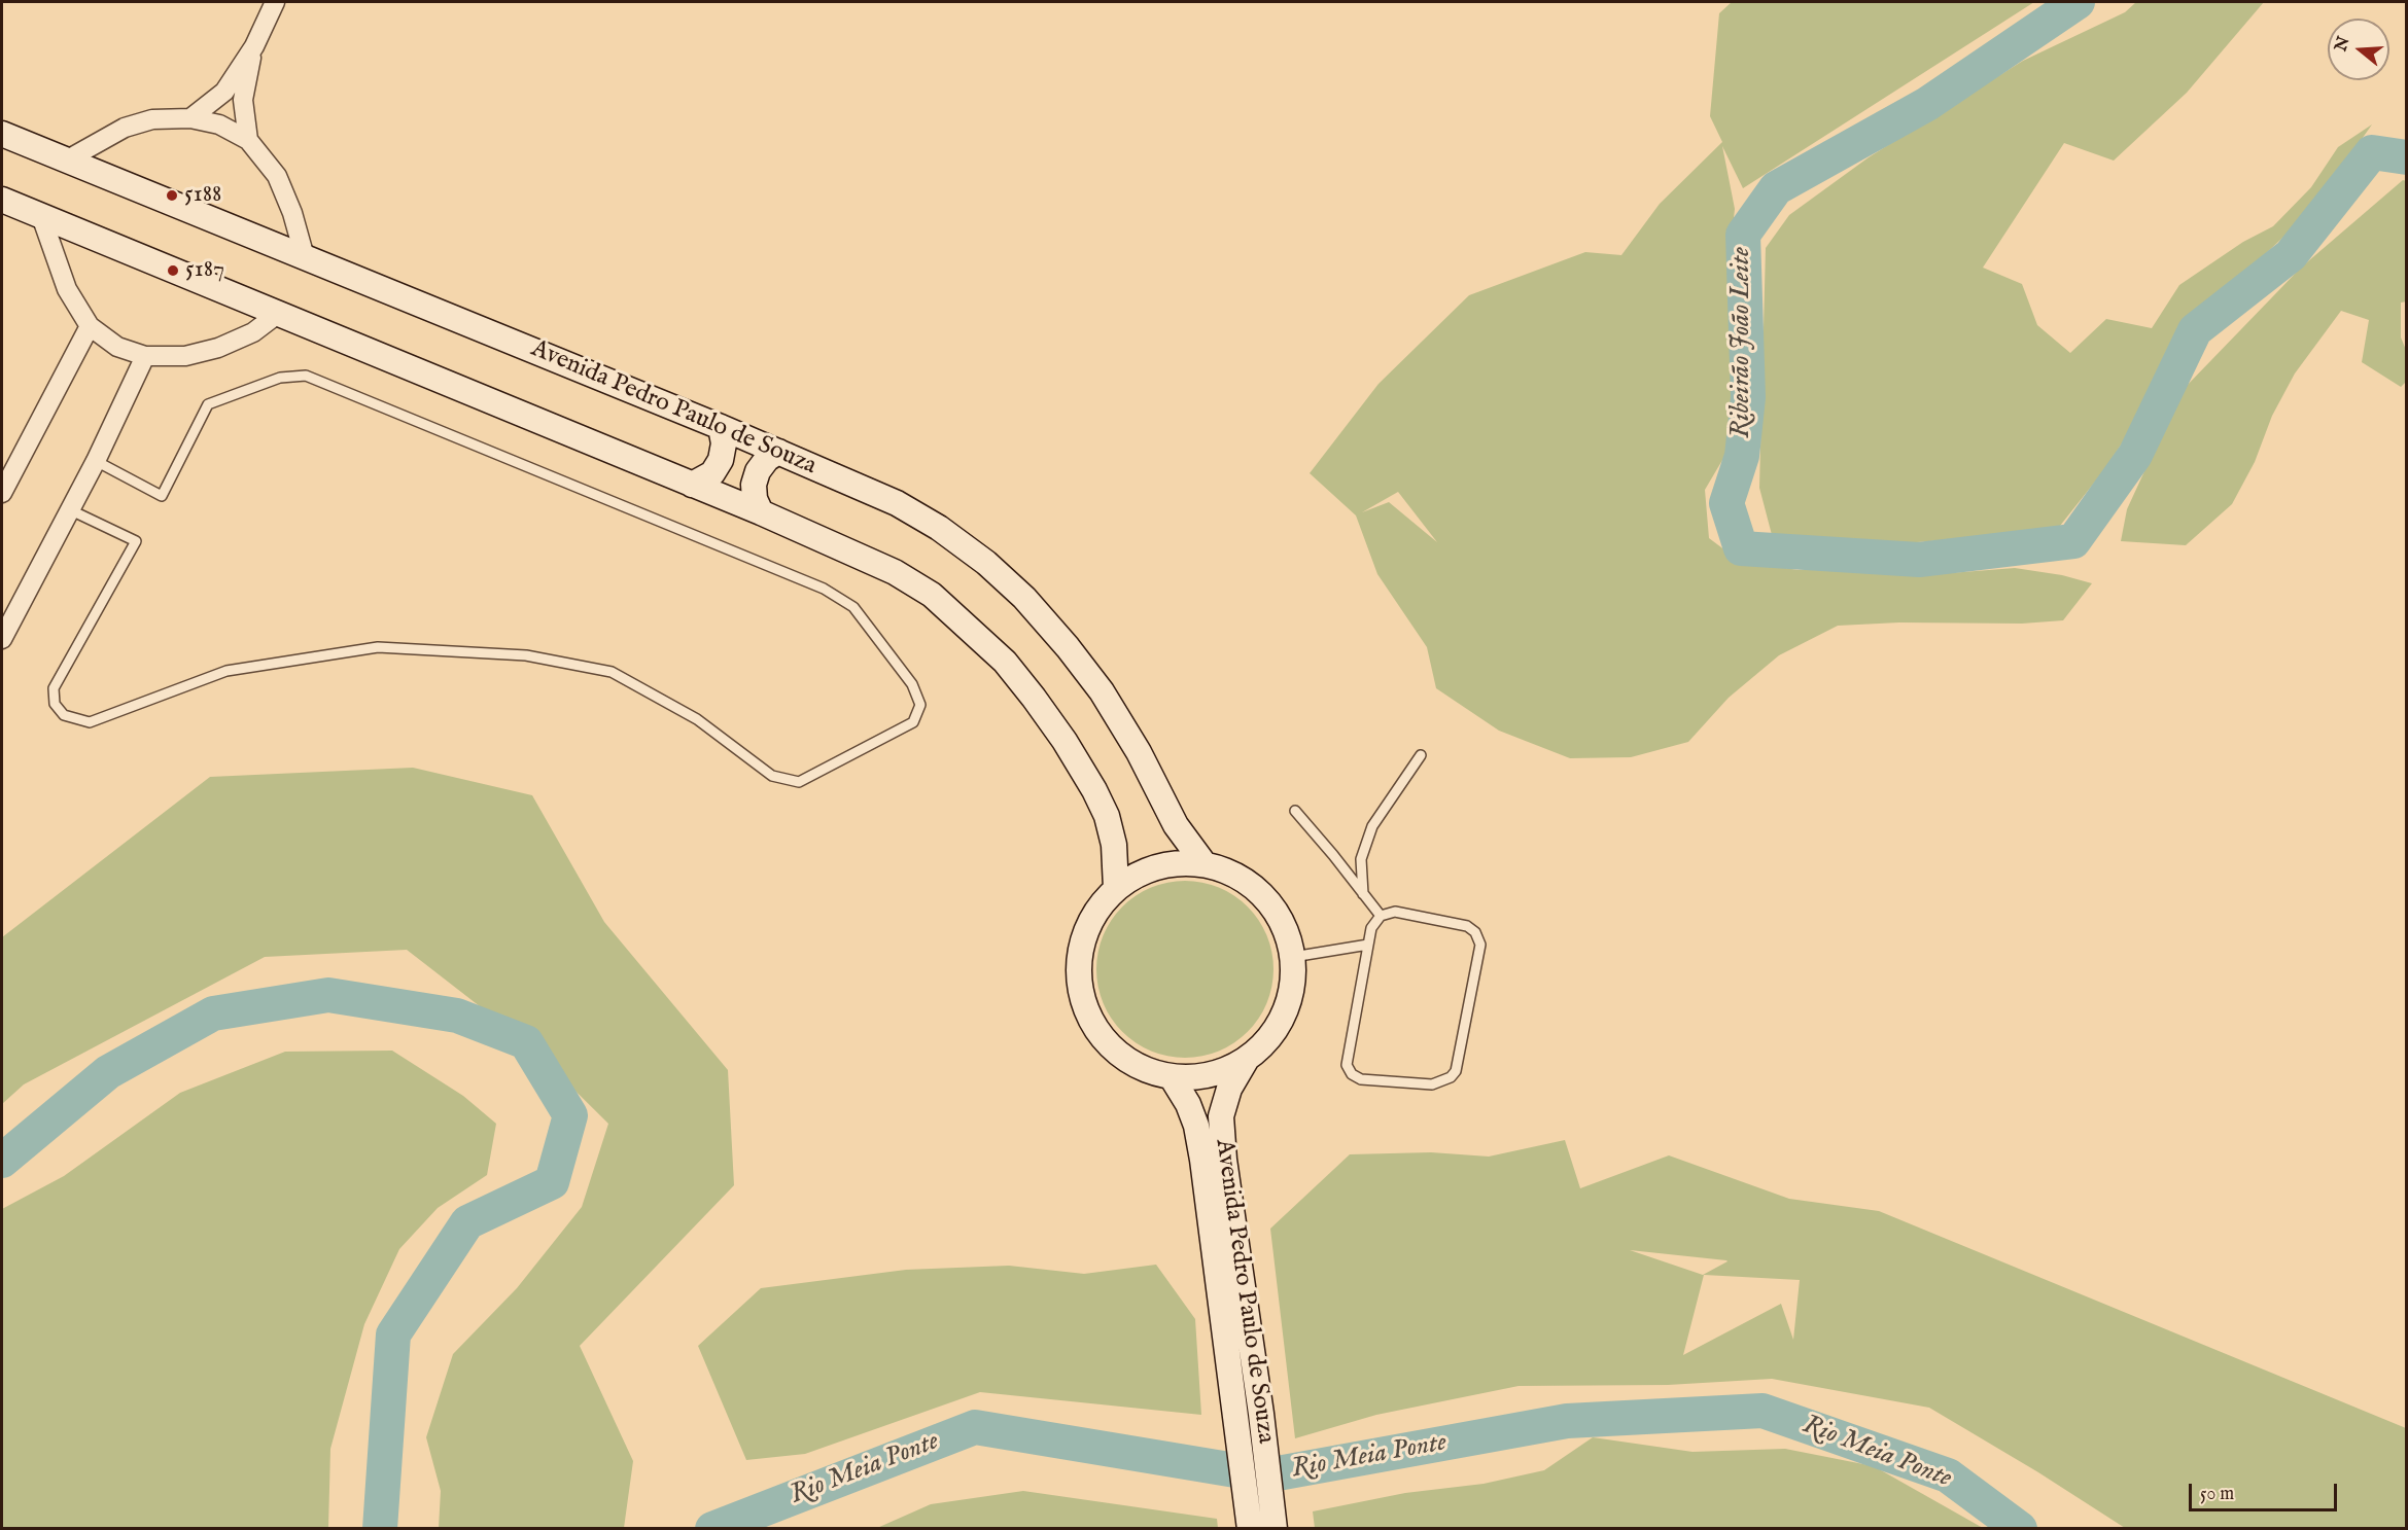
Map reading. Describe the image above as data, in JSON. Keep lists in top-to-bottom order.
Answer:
{
  "streets": {
    "main road": ["Avenida Pedro Paulo de Souza"]
  },
  "water": ["Ribeirão João Leite", "Rio Meia Ponte"],
  "places": ["5188", "5187"],
  "scale_bar": "50 m",
  "north": "left"
}
